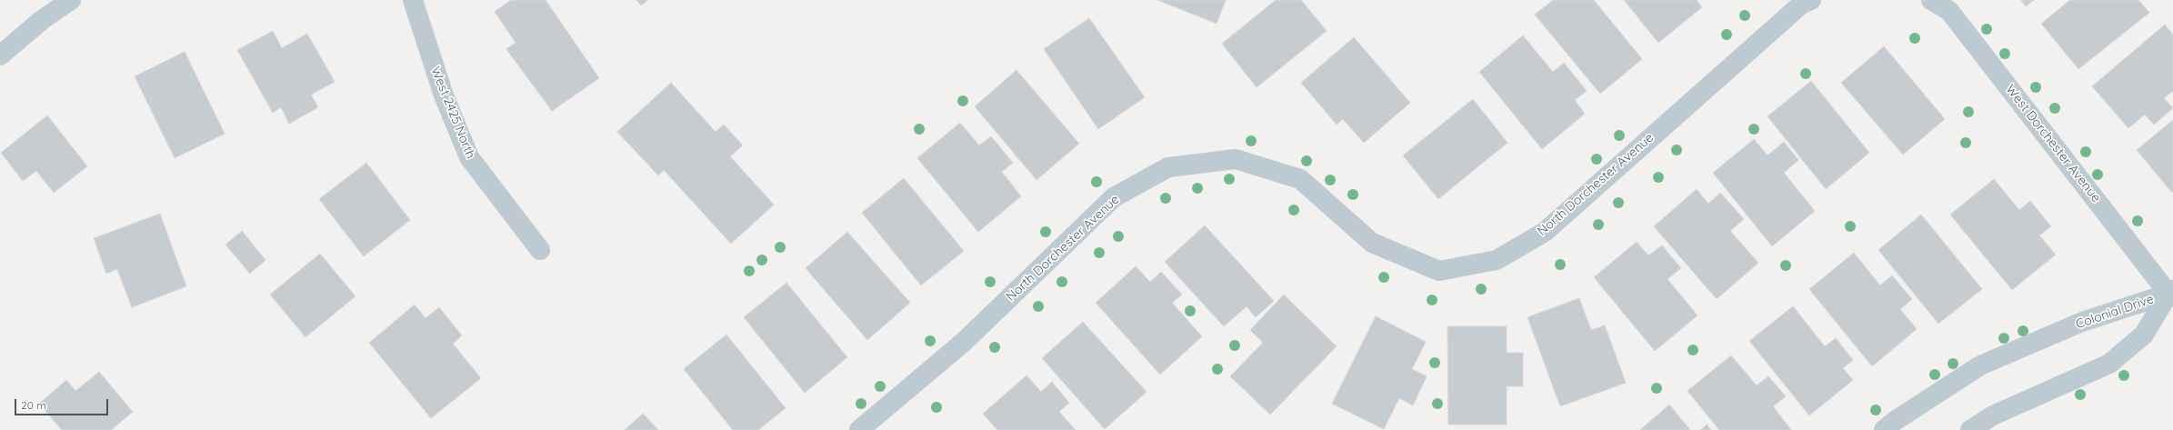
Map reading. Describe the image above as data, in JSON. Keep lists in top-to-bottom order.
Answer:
{
  "streets": {
    "street": [
      "West 2425 North",
      "West Dorchester Avenue",
      "North Dorchester Avenue",
      "Colonial Drive"
    ]
  },
  "crossings": [
    ["West Dorchester Avenue", "Colonial Drive"]
  ],
  "scale_bar": "20 m"
}
